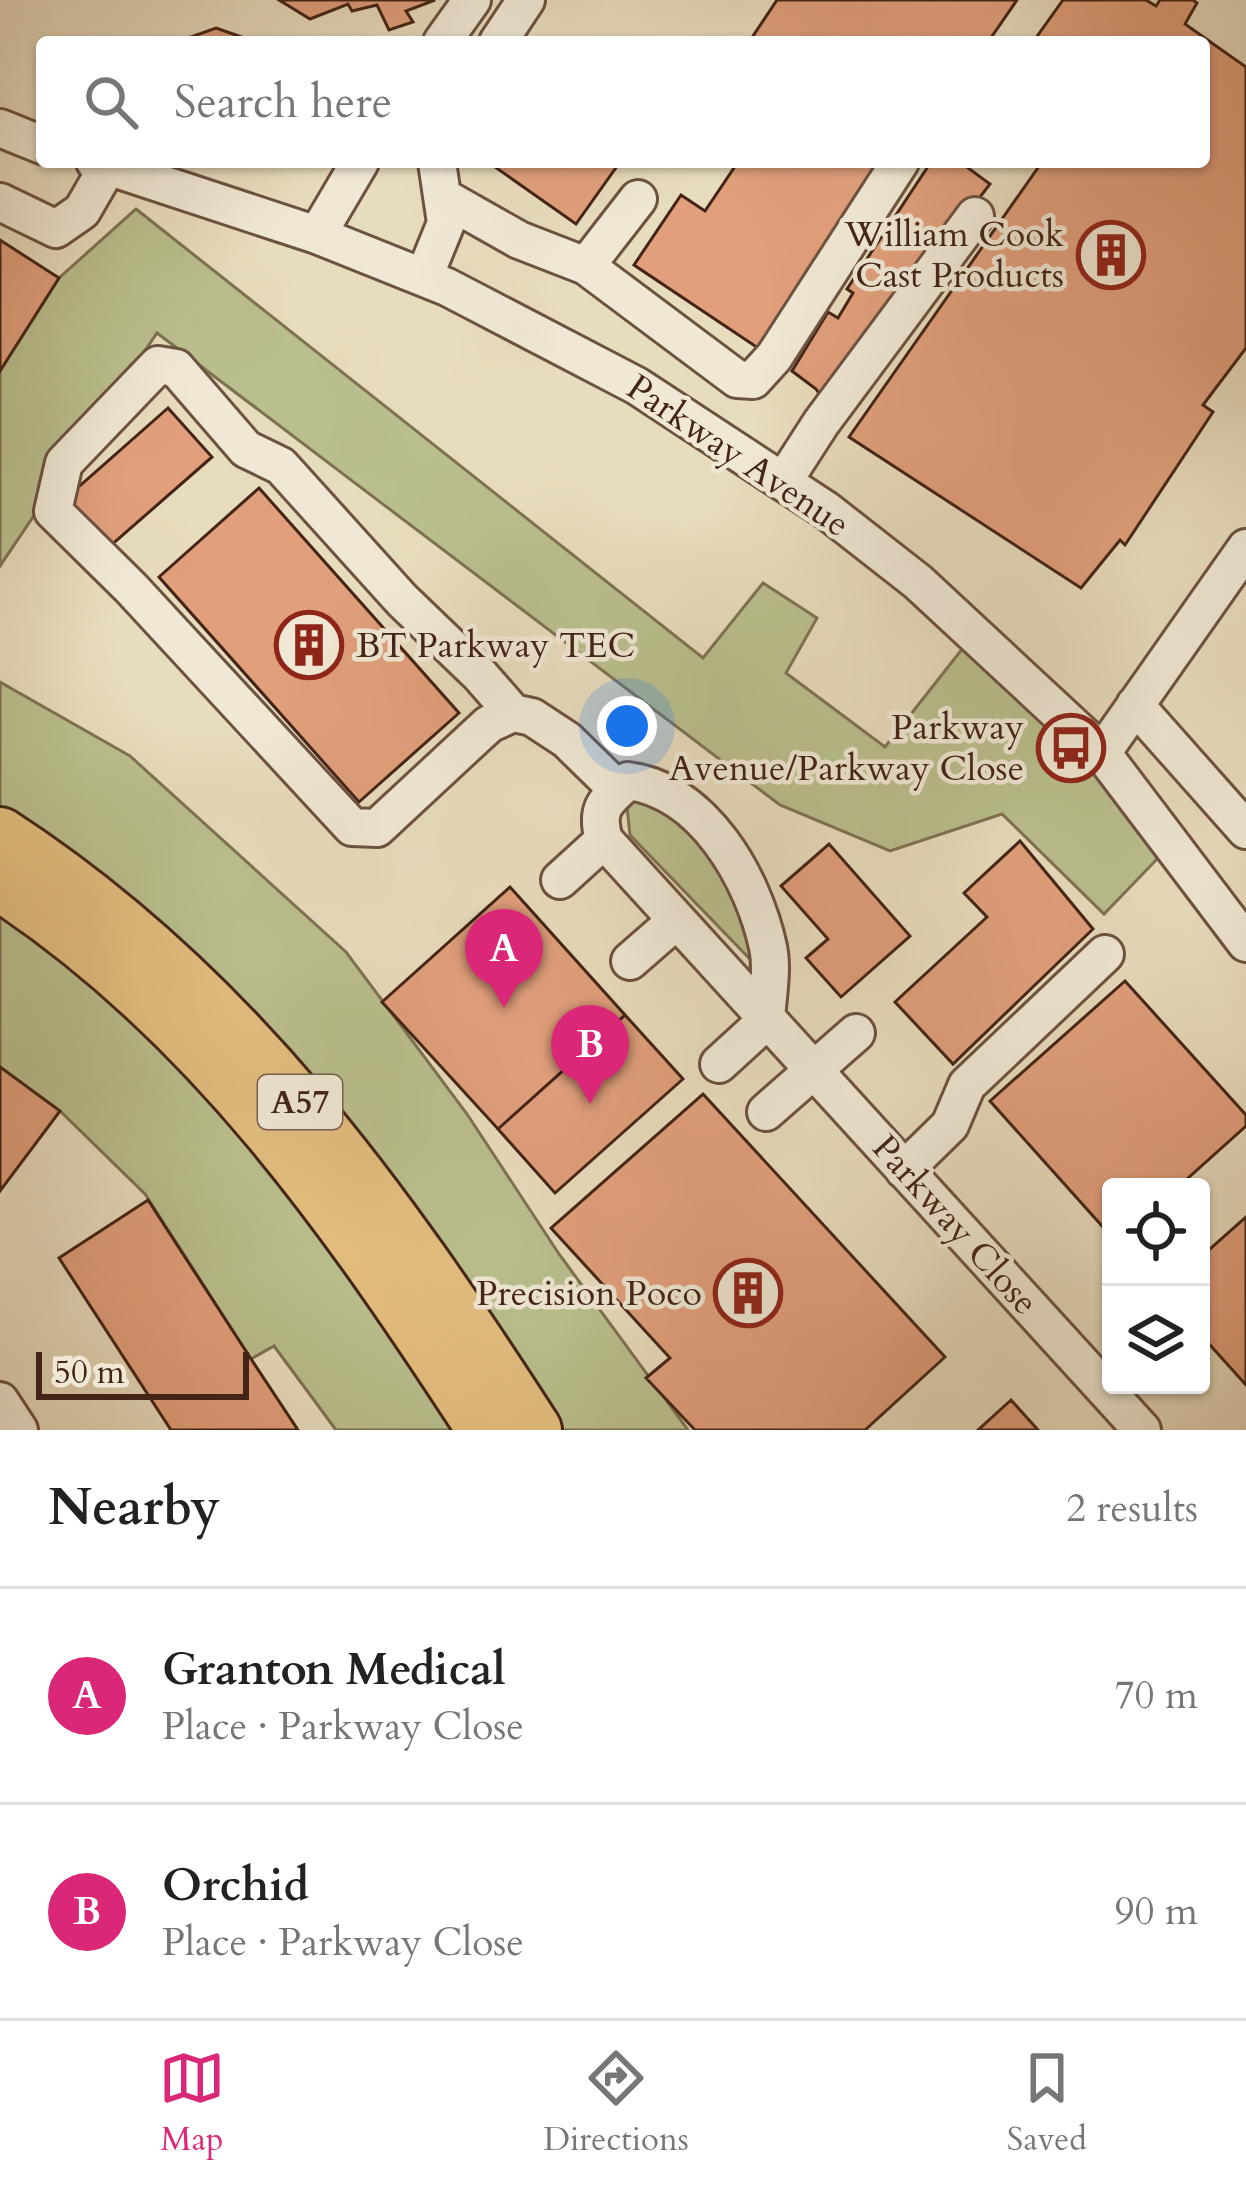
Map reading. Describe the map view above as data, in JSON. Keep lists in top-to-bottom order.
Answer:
{
  "streets": {
    "highway": ["A57"],
    "street": ["Parkway Avenue", "Parkway Close"]
  },
  "places": {
    "building": ["William Cook Cast Products", "BT Parkway TEC", "Precision Poco"],
    "bus stop": ["Parkway Avenue/Parkway Close"]
  },
  "scale_bar": "50 m",
  "page": {
    "search": "Search here",
    "pins": ["A", "B"],
    "scale": "50 m",
    "heading": ["Nearby", "2 results"],
    "list": [
      {
        "mark": "A",
        "name": "Granton Medical",
        "note": "Place · Parkway Close",
        "value": "70 m"
      },
      {
        "mark": "B",
        "name": "Orchid",
        "note": "Place · Parkway Close",
        "value": "90 m"
      }
    ],
    "nav": ["Map", "Directions", "Saved"]
  }
}
